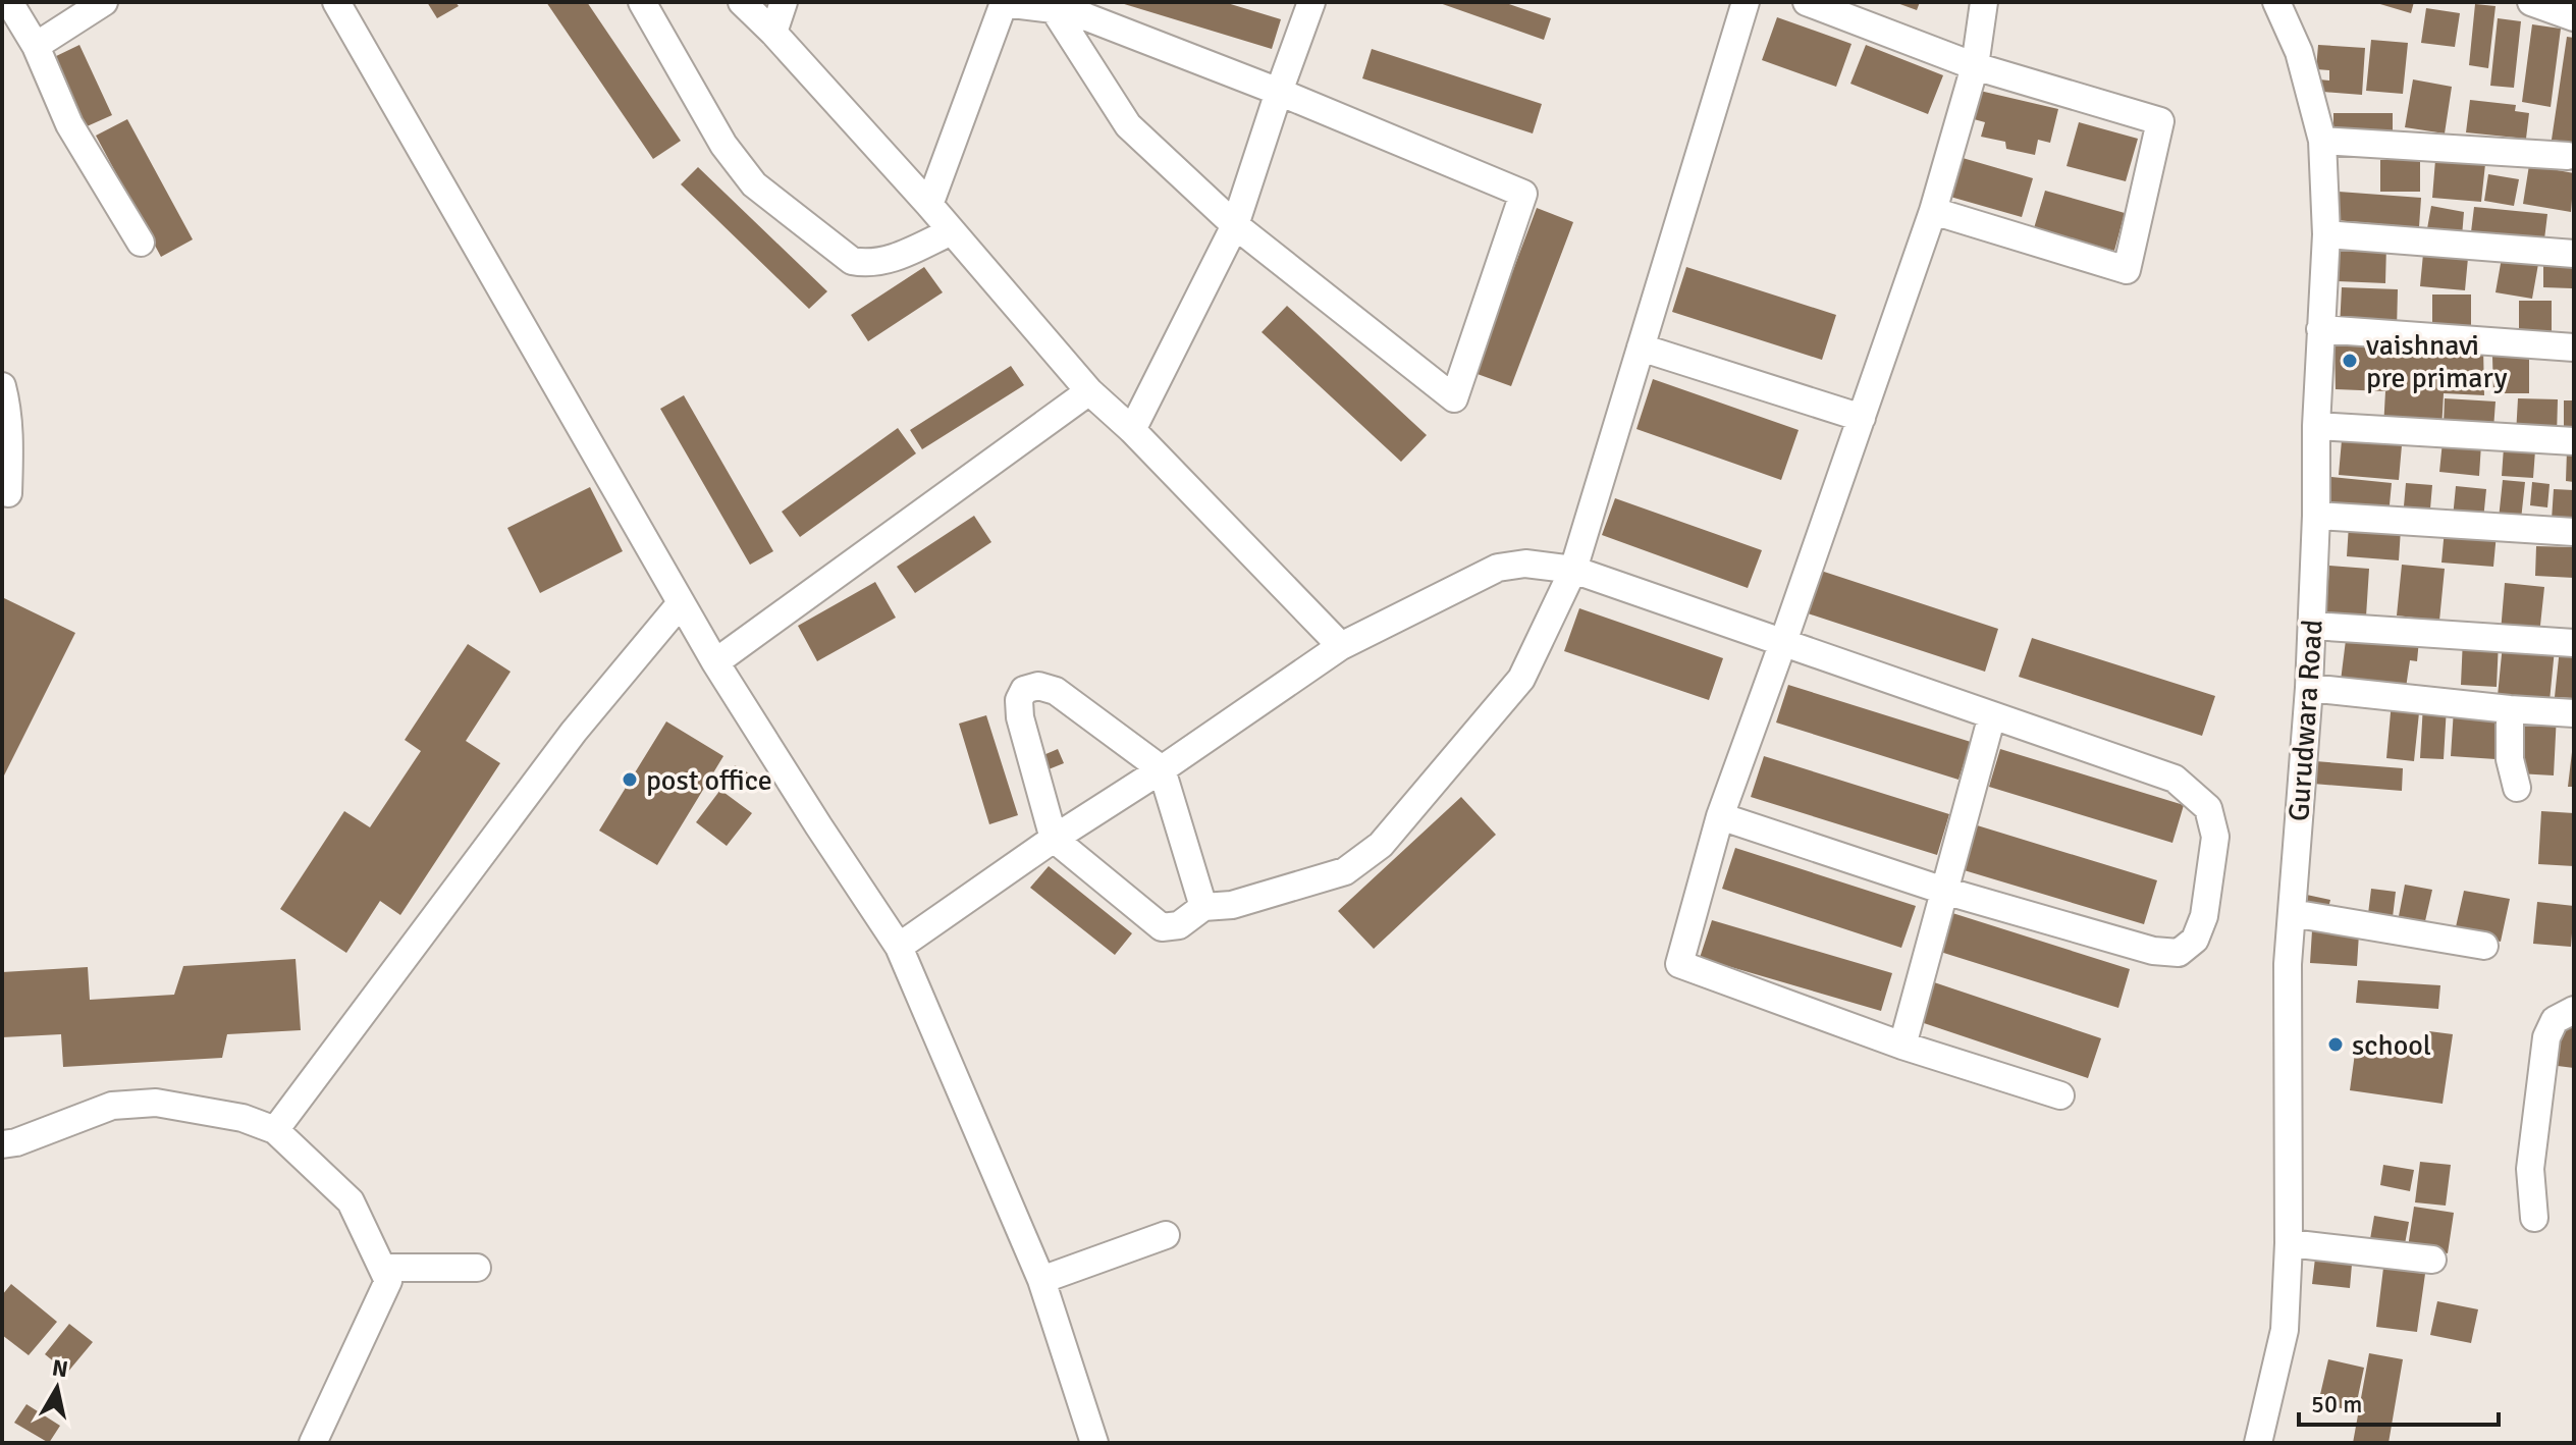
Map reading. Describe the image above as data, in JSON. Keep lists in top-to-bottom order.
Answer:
{
  "streets": {
    "street": ["Gurudwara Road"]
  },
  "places": ["vaishnavi pre primary", "post office", "school"],
  "scale_bar": "50 m",
  "north": "top"
}
